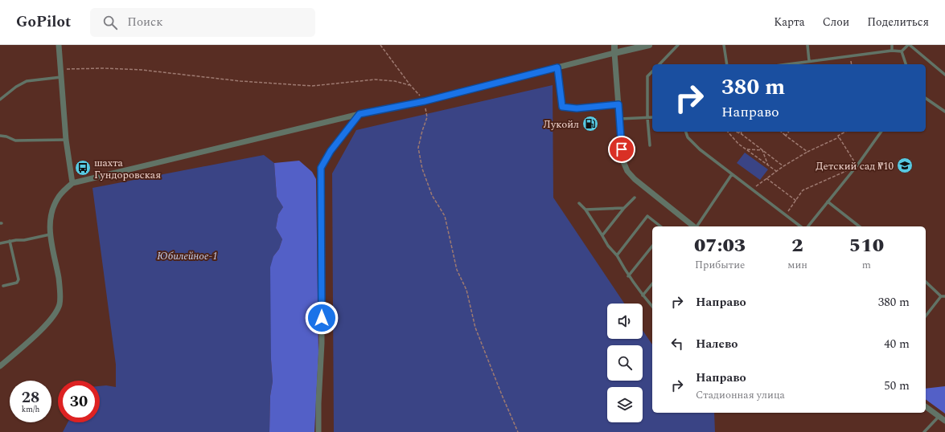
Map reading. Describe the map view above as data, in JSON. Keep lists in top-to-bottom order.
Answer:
{
  "parks": ["Юбилейное-1"],
  "places": {
    "fuel station": ["Лукойл"],
    "school or university": ["Детский сад №10"],
    "bus stop": ["шахта Гундоровская"]
  },
  "page": {
    "header": "GoPilot",
    "search": "Поиск",
    "nav": ["Карта", "Слои", "Поделиться"],
    "turn": ["380 m", "Направо"],
    "eta": [
      "07:03",
      "Прибытие",
      "2",
      "мин",
      "510",
      "m"
    ],
    "list": [
      {
        "name": "Направо",
        "value": "380 m"
      },
      {
        "name": "Налево",
        "value": "40 m"
      },
      {
        "name": "Направо",
        "note": "Стадионная улица",
        "value": "50 m"
      }
    ],
    "speed": "28 km/h",
    "limit": "30"
  }
}
